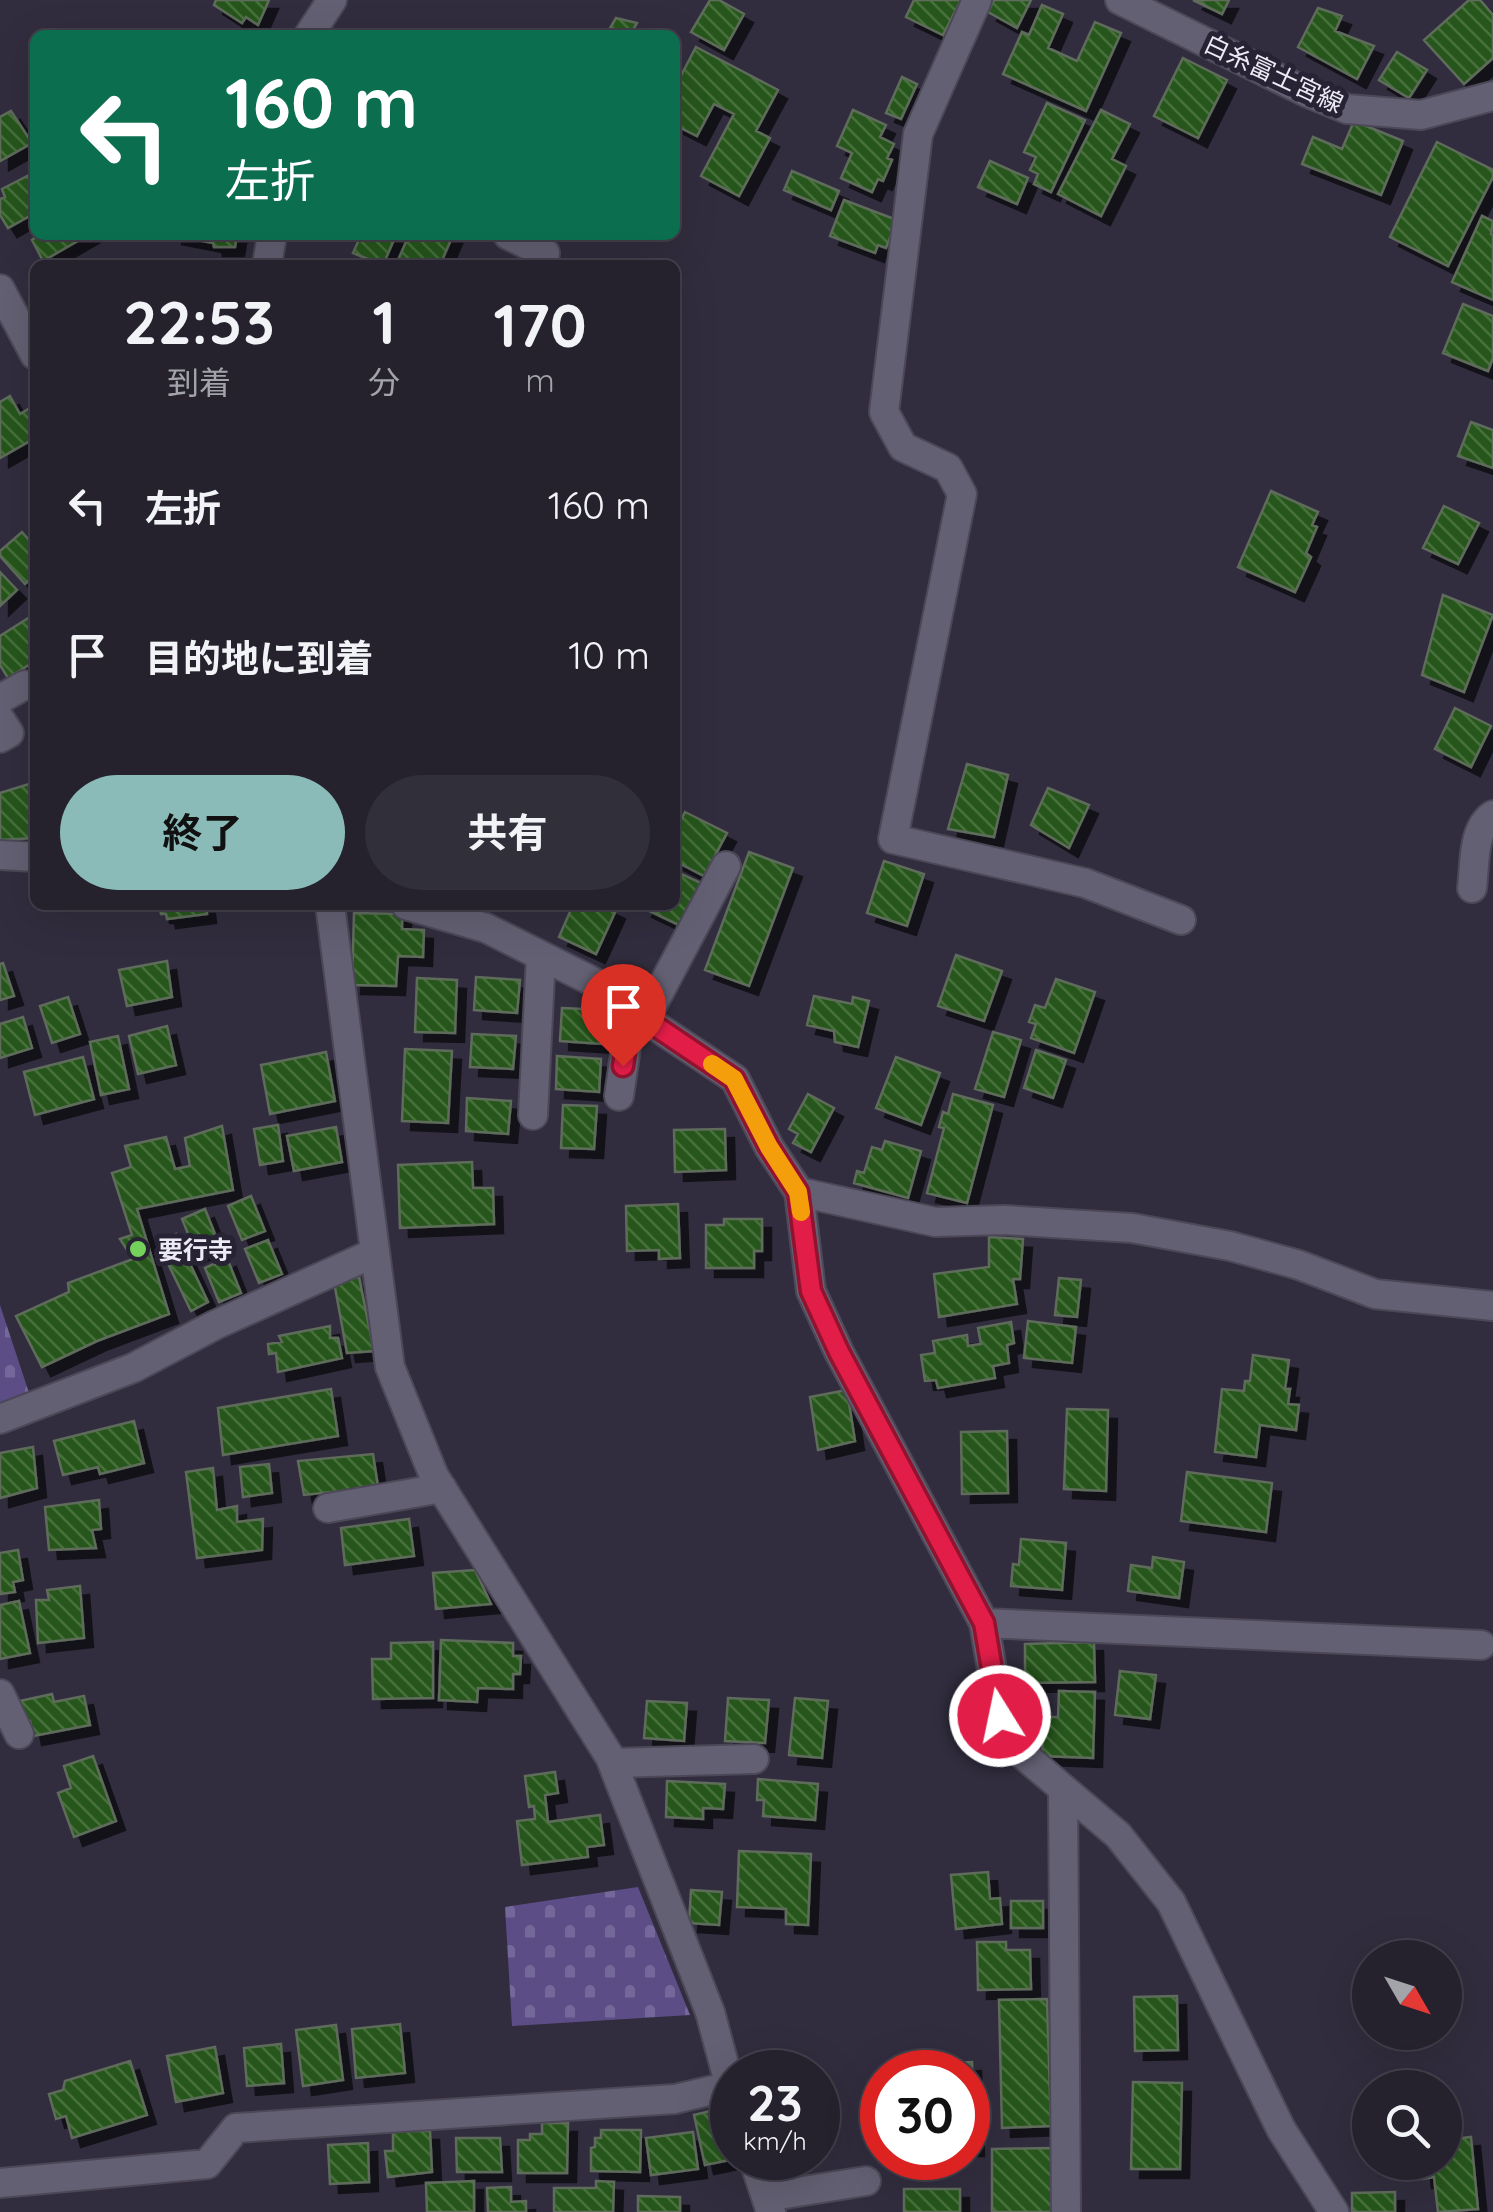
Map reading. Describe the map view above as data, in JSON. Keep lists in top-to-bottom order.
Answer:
{
  "streets": {
    "street": ["白糸富士宮線"]
  },
  "places": ["要行寺"],
  "north": "bottom right",
  "page": {
    "turn": ["160 m", "左折"],
    "eta": [
      "22:53",
      "到着",
      "1",
      "分",
      "170",
      "m"
    ],
    "list": [
      {
        "name": "左折",
        "value": "160 m"
      },
      {
        "name": "目的地に到着",
        "value": "10 m"
      }
    ],
    "buttons": ["終了", "共有"],
    "speed": "23 km/h",
    "limit": "30"
  }
}
